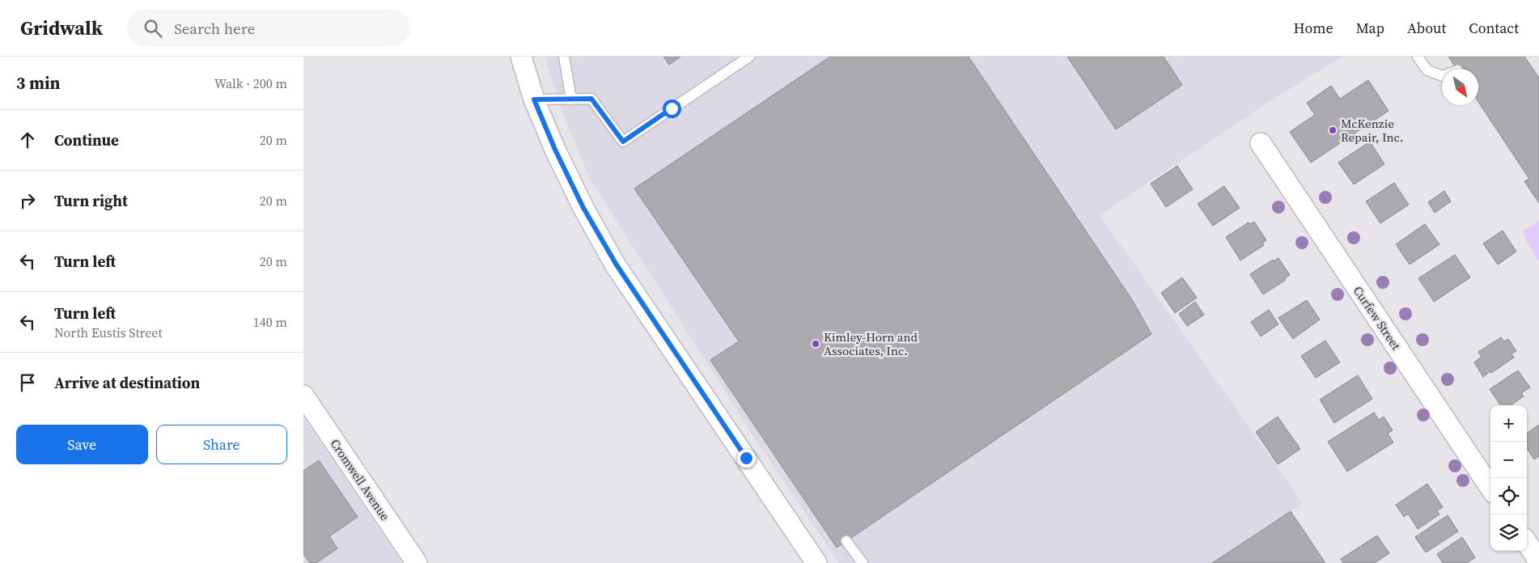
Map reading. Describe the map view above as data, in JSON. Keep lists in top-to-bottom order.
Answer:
{
  "streets": {
    "street": ["Curfew Street", "Cromwell Avenue"]
  },
  "places": ["McKenzie Repair, Inc.", "Kimley-Horn and Associates, Inc."],
  "north": "bottom right",
  "page": {
    "header": "Gridwalk",
    "search": "Search here",
    "nav": [
      "Home",
      "Map",
      "About",
      "Contact"
    ],
    "heading": ["3 min", "Walk · 200 m"],
    "list": [
      ["Continue", "20 m"],
      ["Turn right", "20 m"],
      ["Turn left", "20 m"],
      ["Turn left", "North Eustis Street", "140 m"],
      "Arrive at destination"
    ],
    "map_buttons": ["+", "−"],
    "buttons": ["Save", "Share"]
  }
}
